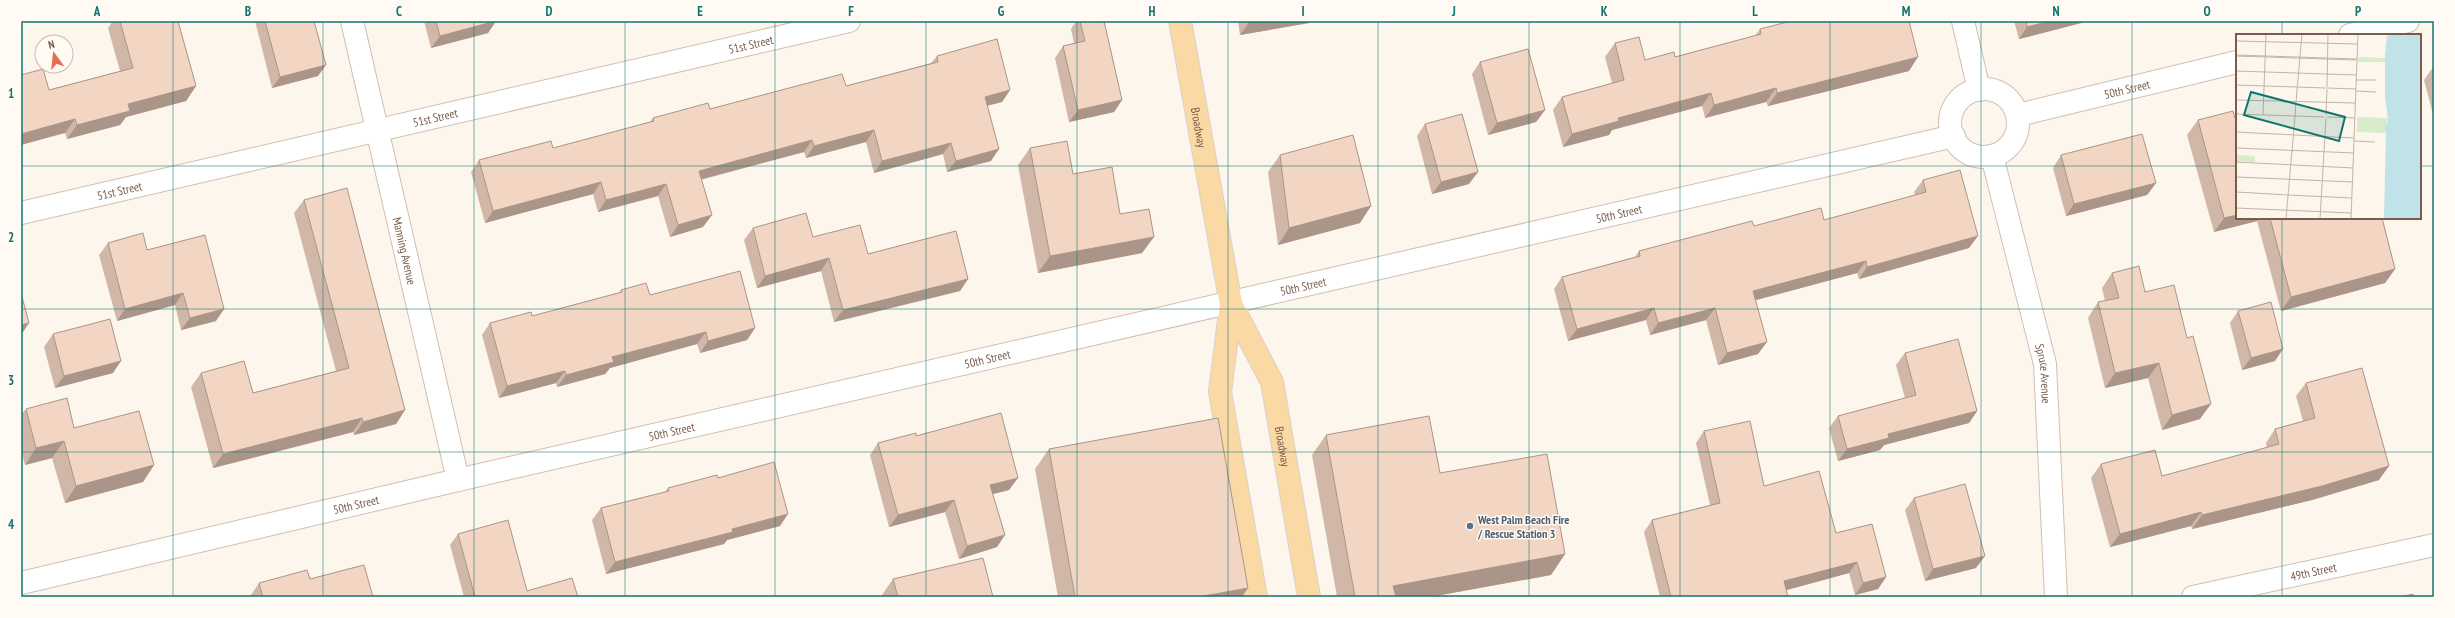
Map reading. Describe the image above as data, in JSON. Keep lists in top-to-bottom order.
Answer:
{
  "streets": {
    "main road": ["Broadway"],
    "street": [
      "51st Street",
      "50th Street",
      "Manning Avenue",
      "Spruce Avenue",
      "49th Street"
    ]
  },
  "crossings": [
    ["51st Street", "Manning Avenue"],
    ["50th Street", "Broadway"],
    ["50th Street", "Manning Avenue"],
    ["50th Street", "Spruce Avenue"]
  ],
  "places": ["West Palm Beach Fire / Rescue Station 3"],
  "north": "top",
  "grid": {
    "columns": [
      "A",
      "B",
      "C",
      "D",
      "E",
      "F",
      "G",
      "H",
      "I",
      "J",
      "K",
      "L",
      "M",
      "N",
      "O",
      "P"
    ],
    "rows": [
      "1",
      "2",
      "3",
      "4"
    ]
  }
}
